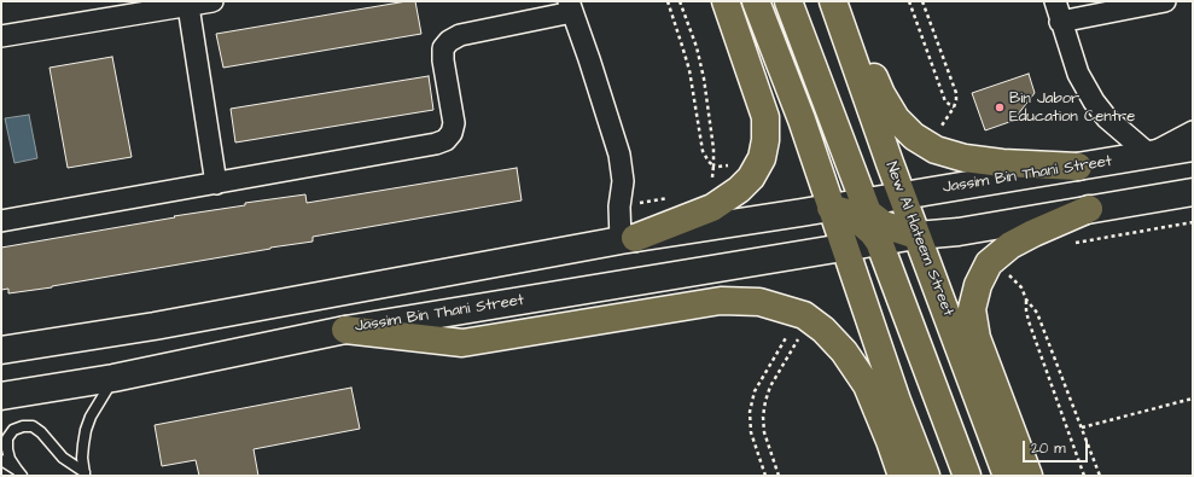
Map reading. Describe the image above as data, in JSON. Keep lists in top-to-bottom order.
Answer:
{
  "streets": {
    "main road": ["Jassim Bin Thani Street", "New Al Hateem Street"]
  },
  "crossings": [
    ["Jassim Bin Thani Street", "New Al Hateem Street"]
  ],
  "places": ["Bin Jabor Education Centre"],
  "scale_bar": "20 m"
}
